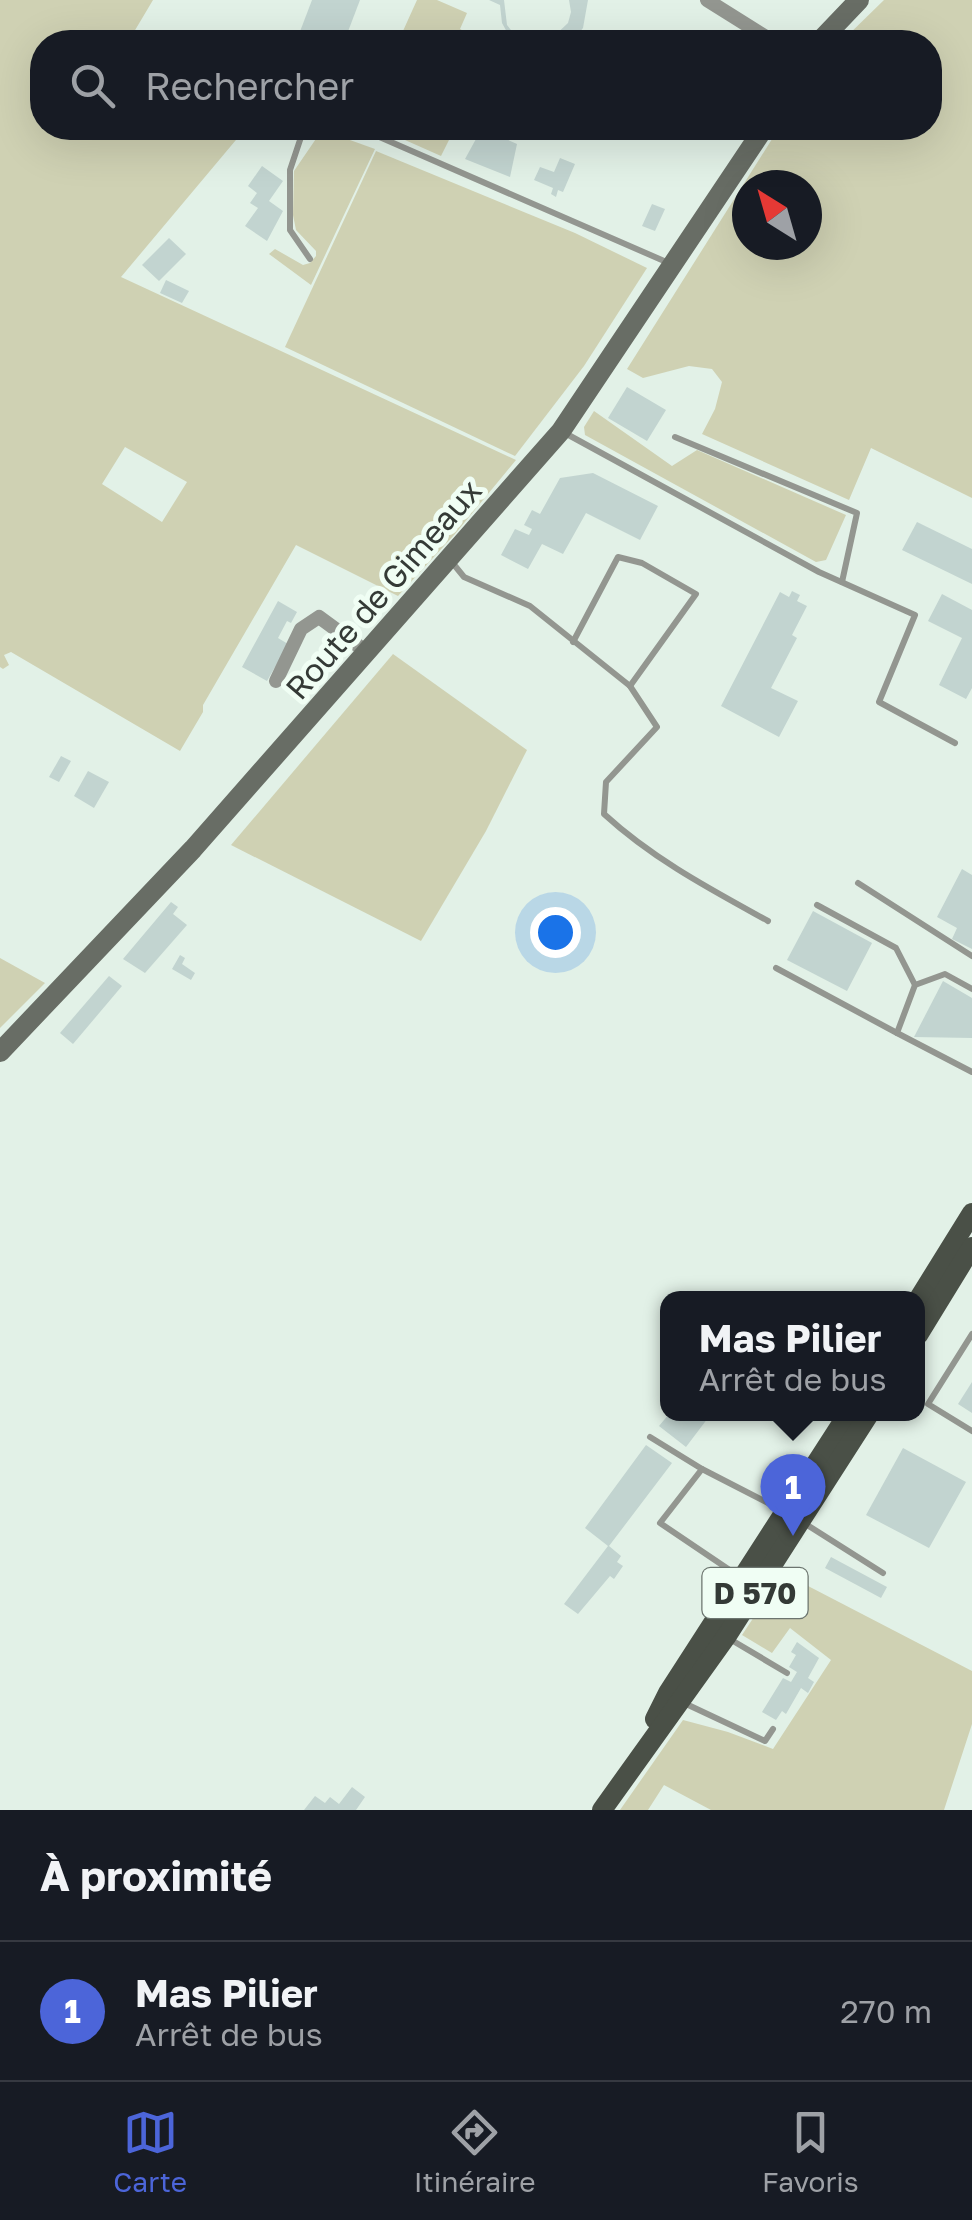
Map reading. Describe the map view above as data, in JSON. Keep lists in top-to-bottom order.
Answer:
{
  "streets": {
    "main road": ["D 570"],
    "street": ["Route de Gimeaux"]
  },
  "north": "top left",
  "page": {
    "search": "Rechercher",
    "popup": ["Mas Pilier", "Arrêt de bus"],
    "pins": "1",
    "heading": "À proximité",
    "list": [
      {
        "mark": "1",
        "name": "Mas Pilier",
        "note": "Arrêt de bus",
        "value": "270 m"
      }
    ],
    "nav": ["Carte", "Itinéraire", "Favoris"]
  }
}
